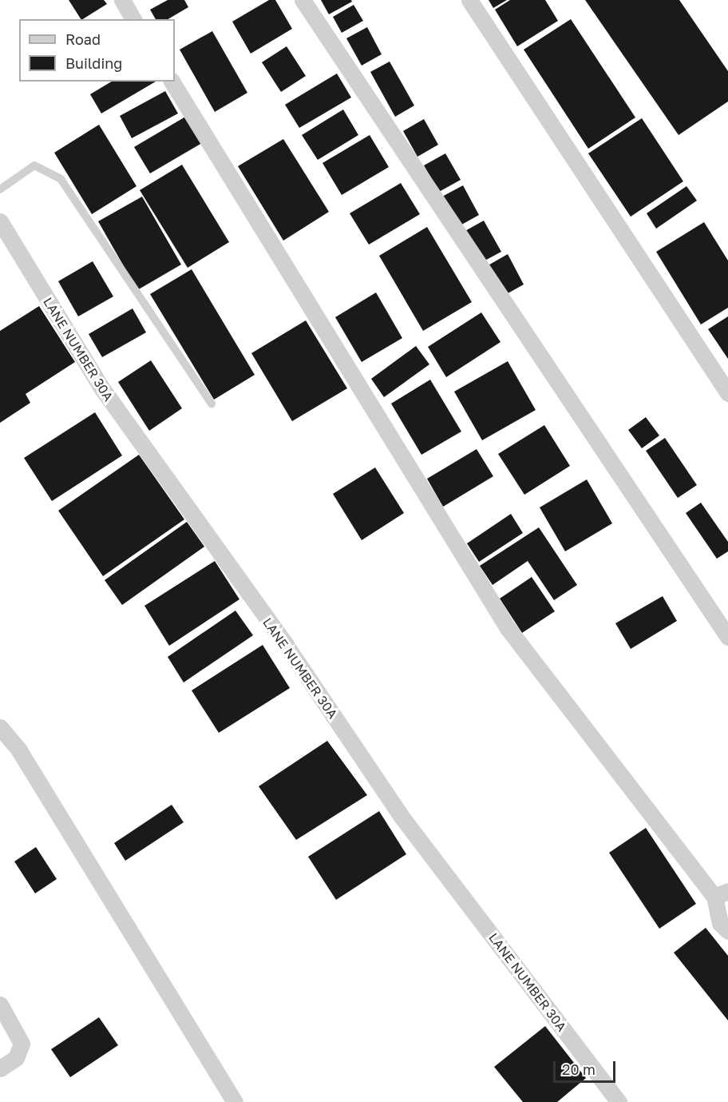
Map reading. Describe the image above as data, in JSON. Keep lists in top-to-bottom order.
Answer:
{
  "streets": {
    "street": ["LANE NUMBER 30A"]
  },
  "legend": ["Road", "Building"],
  "scale_bar": "20 m"
}
